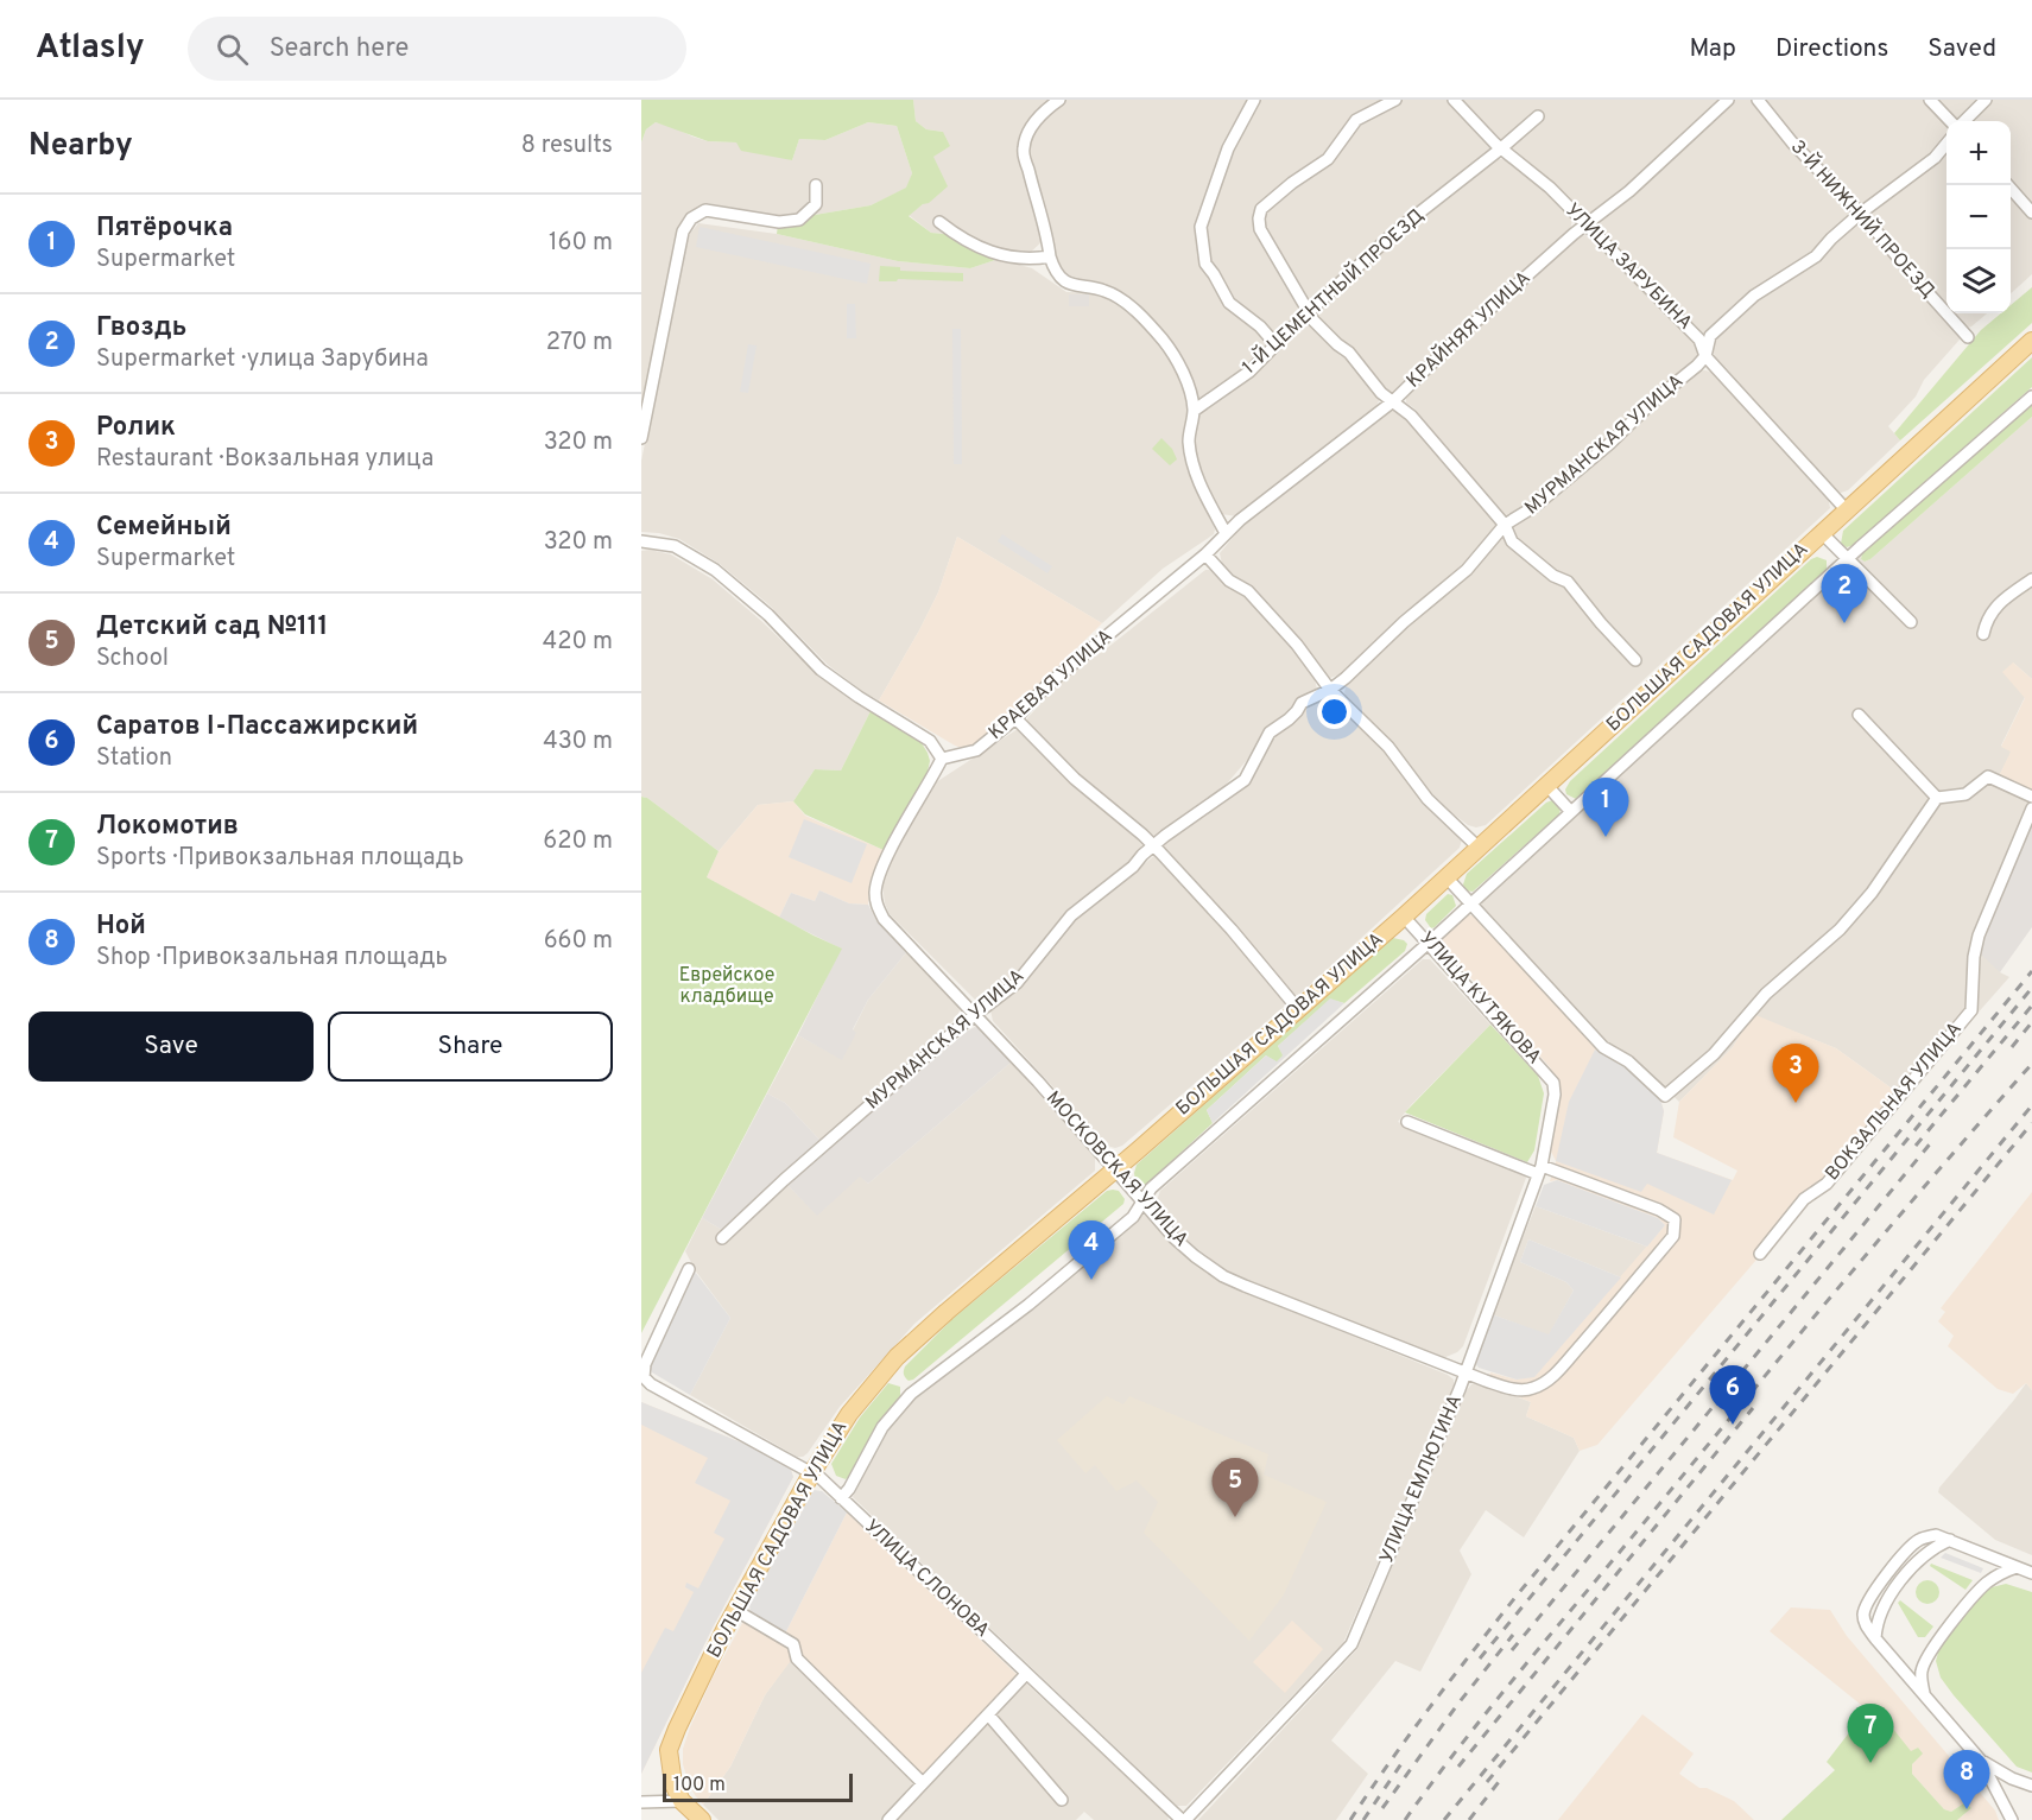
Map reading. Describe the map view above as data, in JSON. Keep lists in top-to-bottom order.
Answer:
{
  "streets": {
    "main road": ["БОЛЬШАЯ САДОВАЯ УЛИЦА"],
    "street": [
      "3-Й НИЖНИЙ ПРОЕЗД",
      "УЛИЦА ЗАРУБИНА",
      "1-Й ЦЕМЕНТНЫЙ ПРОЕЗД",
      "КРАЙНЯЯ УЛИЦА",
      "МУРМАНСКАЯ УЛИЦА",
      "КРАЕВАЯ УЛИЦА",
      "УЛИЦА КУТЯКОВА",
      "ВОКЗАЛЬНАЯ УЛИЦА",
      "МОСКОВСКАЯ УЛИЦА",
      "УЛИЦА ЕМЛЮТИНА",
      "УЛИЦА СЛОНОВА"
    ]
  },
  "crossings": [
    ["3-Й НИЖНИЙ ПРОЕЗД", "МУРМАНСКАЯ УЛИЦА"],
    ["УЛИЦА ЗАРУБИНА", "1-Й ЦЕМЕНТНЫЙ ПРОЕЗД"],
    ["УЛИЦА ЗАРУБИНА", "КРАЙНЯЯ УЛИЦА"],
    ["УЛИЦА ЗАРУБИНА", "МУРМАНСКАЯ УЛИЦА"],
    ["УЛИЦА ЗАРУБИНА", "БОЛЬШАЯ САДОВАЯ УЛИЦА"],
    ["КРАЙНЯЯ УЛИЦА", "КРАЕВАЯ УЛИЦА"],
    ["МУРМАНСКАЯ УЛИЦА", "МОСКОВСКАЯ УЛИЦА"],
    ["БОЛЬШАЯ САДОВАЯ УЛИЦА", "УЛИЦА КУТЯКОВА"],
    ["БОЛЬШАЯ САДОВАЯ УЛИЦА", "МОСКОВСКАЯ УЛИЦА"],
    ["БОЛЬШАЯ САДОВАЯ УЛИЦА", "УЛИЦА СЛОНОВА"],
    ["КРАЕВАЯ УЛИЦА", "МОСКОВСКАЯ УЛИЦА"],
    ["УЛИЦА КУТЯКОВА", "УЛИЦА ЕМЛЮТИНА"],
    ["МОСКОВСКАЯ УЛИЦА", "УЛИЦА ЕМЛЮТИНА"],
    ["УЛИЦА ЕМЛЮТИНА", "УЛИЦА СЛОНОВА"]
  ],
  "parks": ["Еврейское кладбище"],
  "scale_bar": "100 m",
  "page": {
    "header": "Atlasly",
    "search": "Search here",
    "nav": ["Map", "Directions", "Saved"],
    "heading": ["Nearby", "8 results"],
    "map_buttons": ["+", "−"],
    "list": [
      {
        "mark": "1",
        "name": "Пятёрочка",
        "note": "Supermarket",
        "value": "160 m"
      },
      {
        "mark": "2",
        "name": "Гвоздь",
        "note": "Supermarket · улица Зарубина",
        "value": "270 m"
      },
      {
        "mark": "3",
        "name": "Ролик",
        "note": "Restaurant · Вокзальная улица",
        "value": "320 m"
      },
      {
        "mark": "4",
        "name": "Семейный",
        "note": "Supermarket",
        "value": "320 m"
      },
      {
        "mark": "5",
        "name": "Детский сад №111",
        "note": "School",
        "value": "420 m"
      },
      {
        "mark": "6",
        "name": "Саратов I-Пассажирский",
        "note": "Station",
        "value": "430 m"
      },
      {
        "mark": "7",
        "name": "Локомотив",
        "note": "Sports · Привокзальная площадь",
        "value": "620 m"
      },
      {
        "mark": "8",
        "name": "Ной",
        "note": "Shop · Привокзальная площадь",
        "value": "660 m"
      }
    ],
    "pins": [
      "2",
      "1",
      "3",
      "4",
      "6",
      "5",
      "7",
      "8"
    ],
    "buttons": ["Save", "Share"],
    "scale": "100 m"
  }
}
